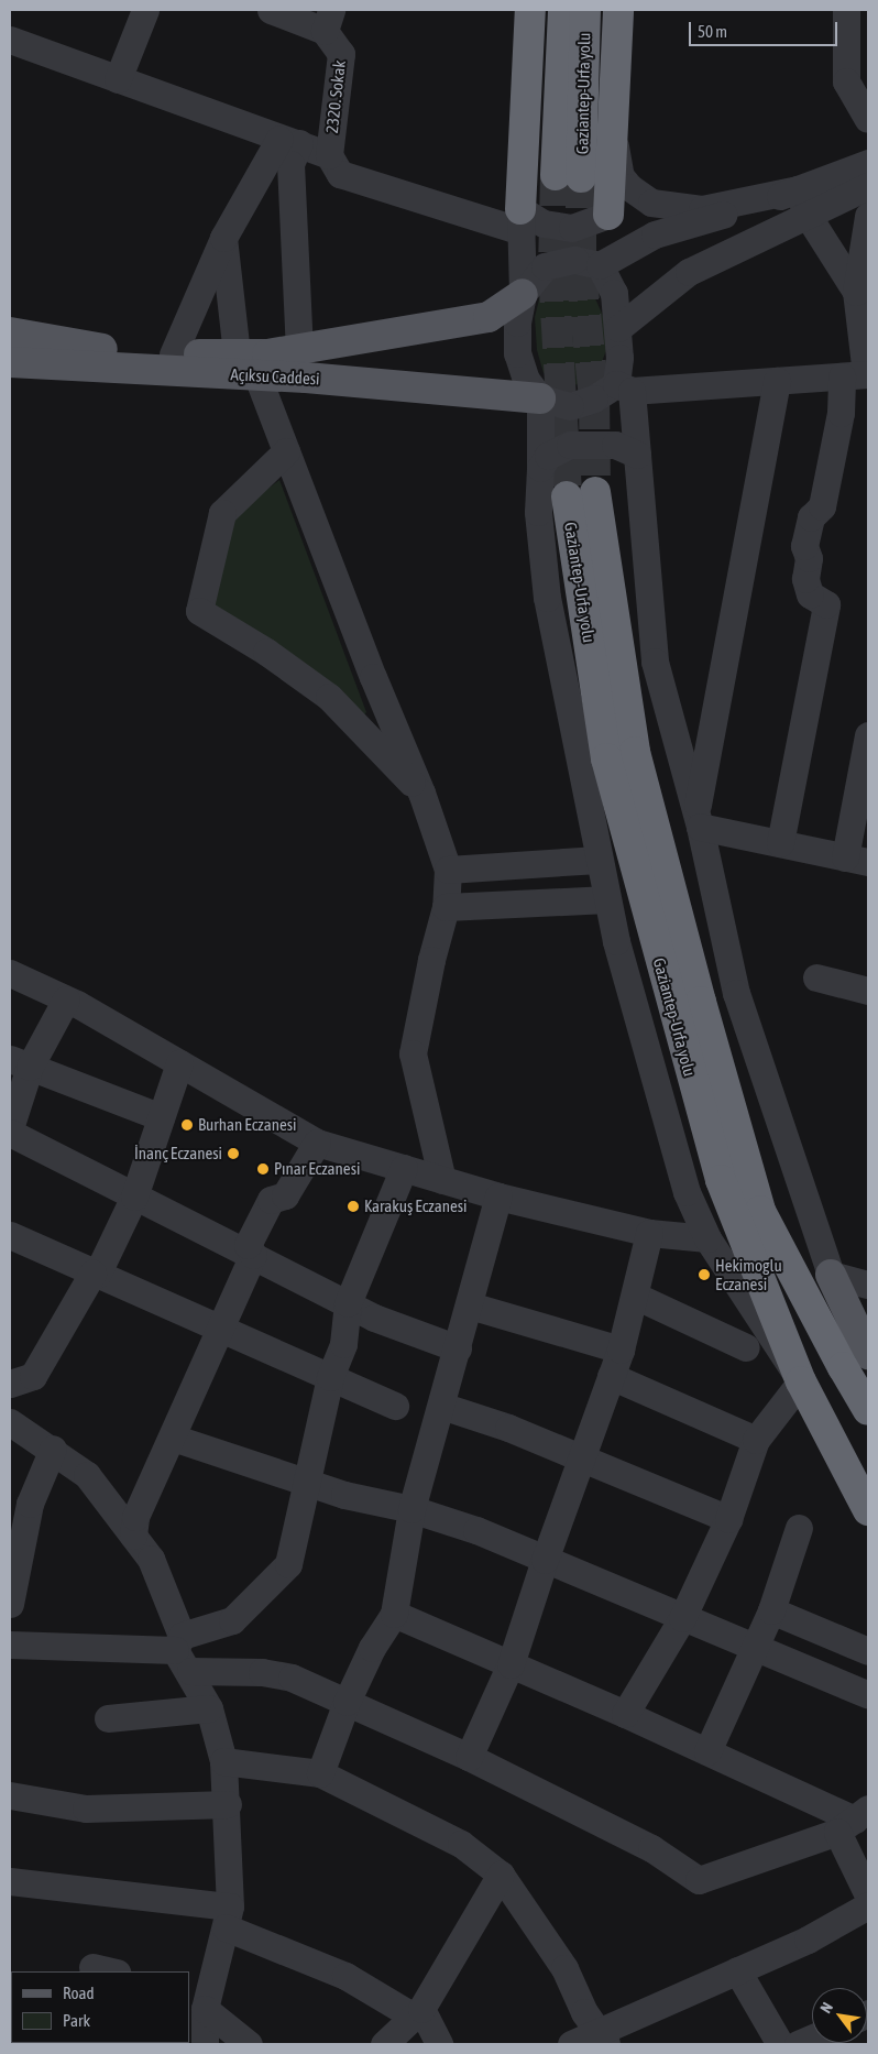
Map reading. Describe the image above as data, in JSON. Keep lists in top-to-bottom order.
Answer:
{
  "streets": {
    "highway": ["Gaziantep-Urfa yolu"],
    "main road": ["Açıksu Caddesi"],
    "street": ["2320. Sokak"]
  },
  "places": [
    "Burhan Eczanesi",
    "İnanç Eczanesi",
    "Pınar Eczanesi",
    "Karakuş Eczanesi",
    "Hekimoglu Eczanesi"
  ],
  "legend": ["Road", "Park"],
  "scale_bar": "50 m",
  "north": "top left"
}
